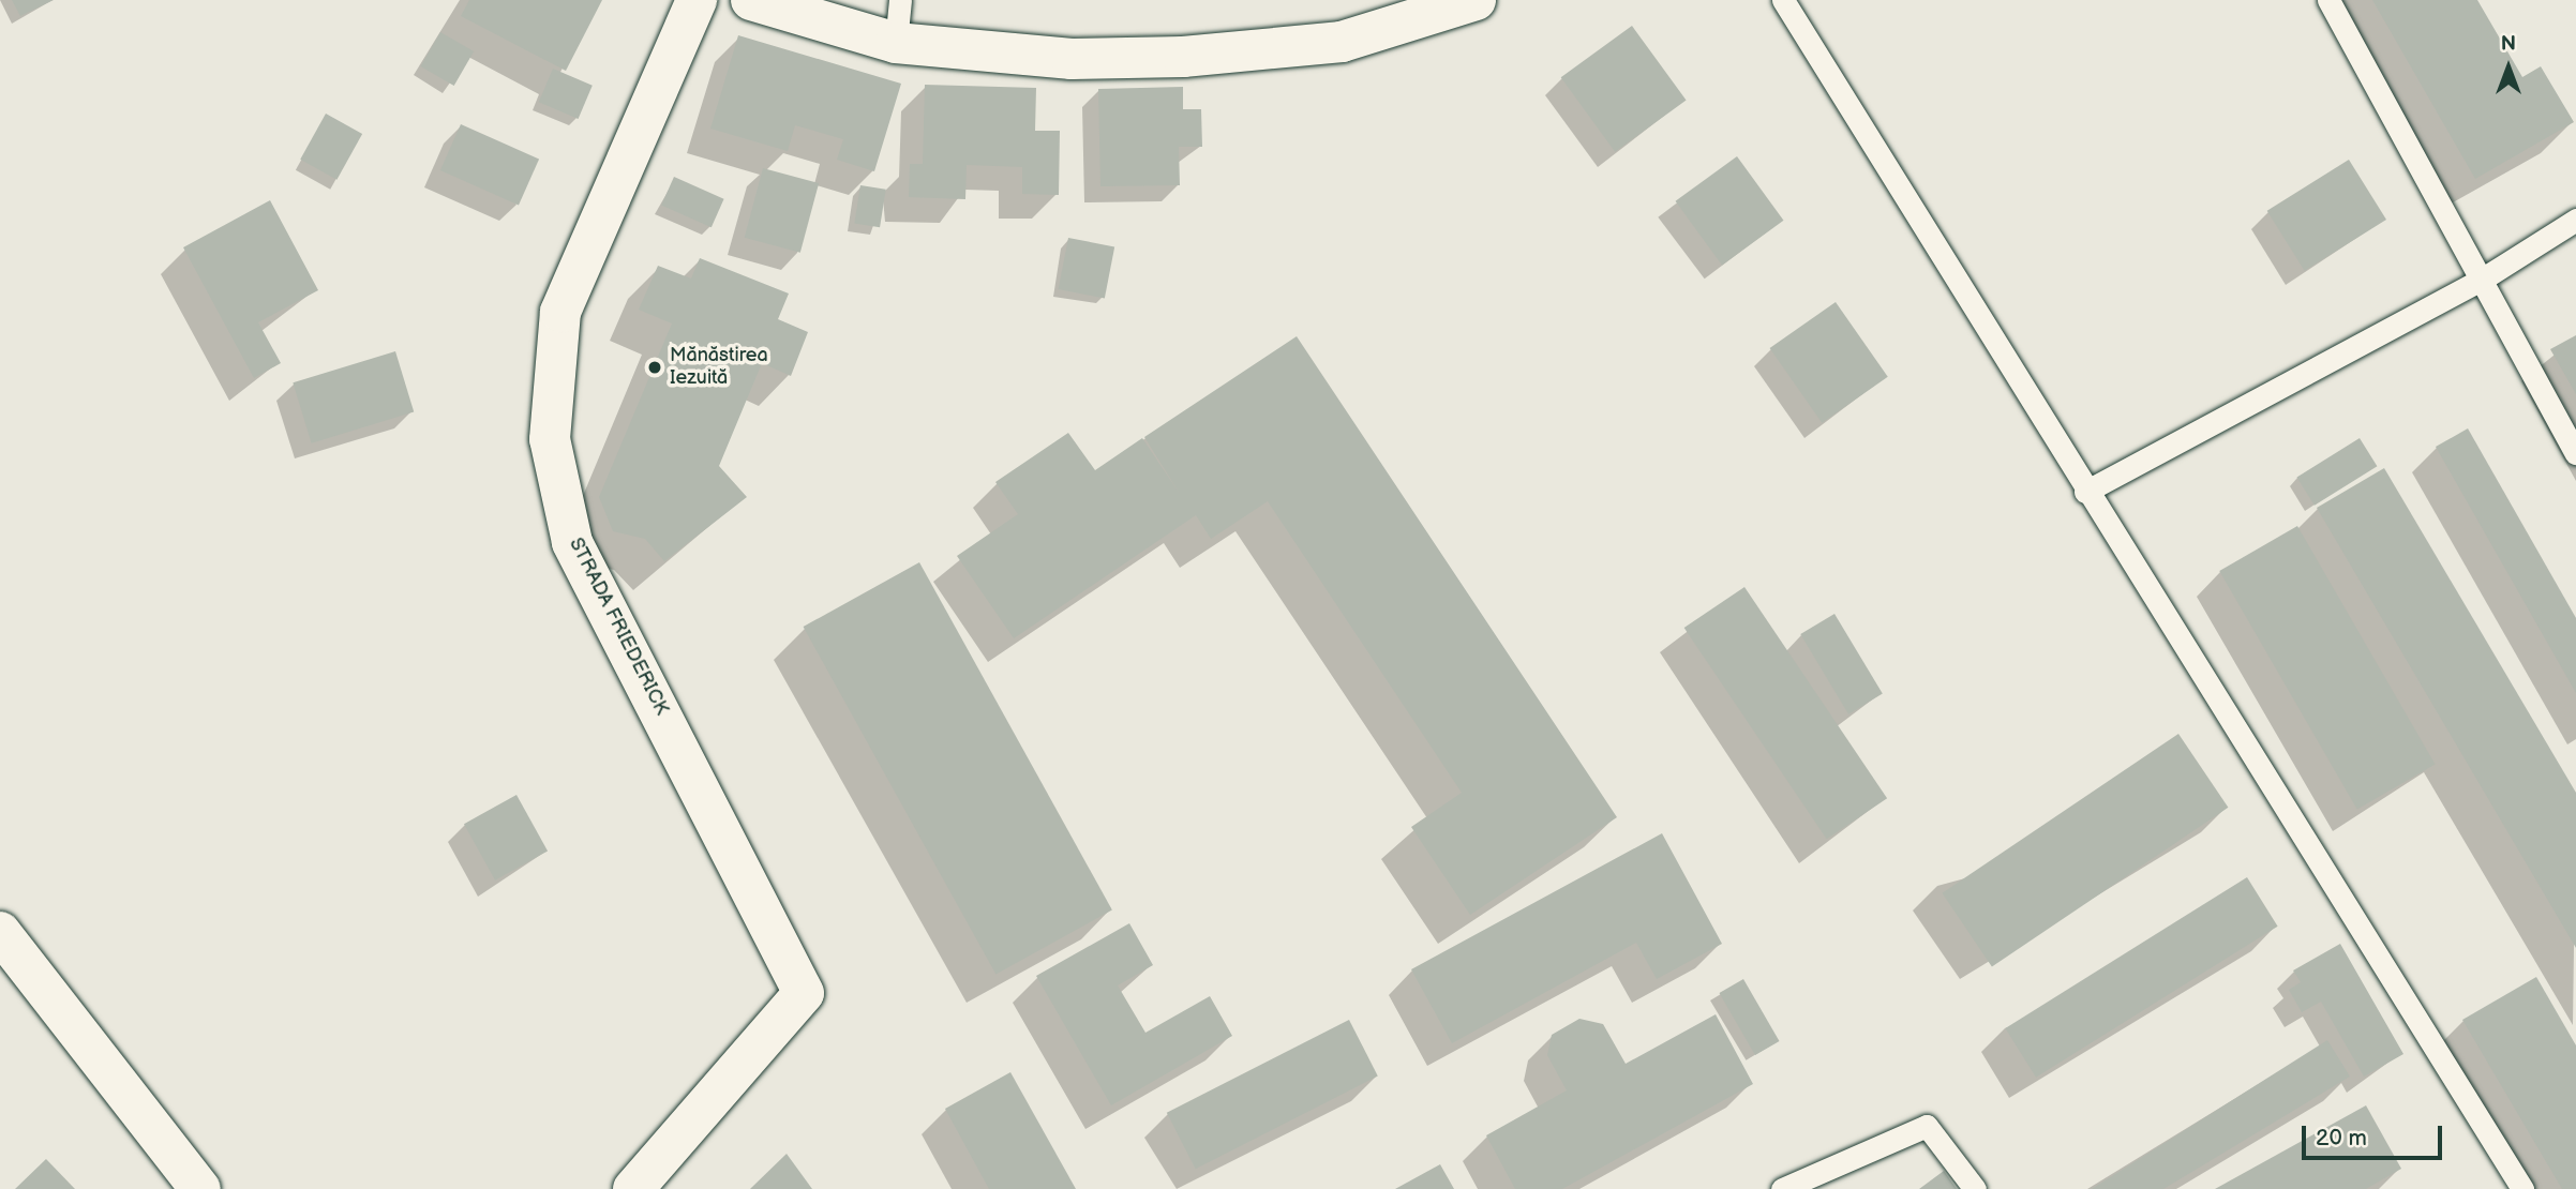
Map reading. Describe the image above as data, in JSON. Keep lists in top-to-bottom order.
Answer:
{
  "streets": {
    "street": ["STRADA FRIEDERICK"]
  },
  "places": ["Mănăstirea Iezuită"],
  "scale_bar": "20 m",
  "north": "top"
}
